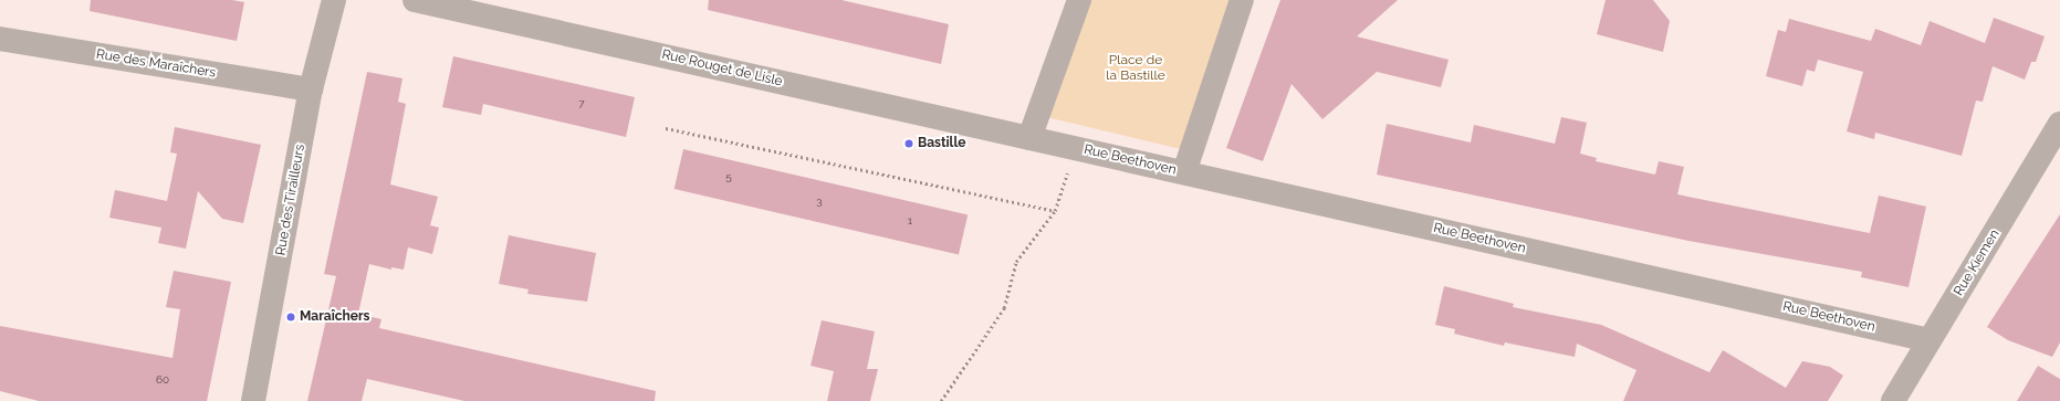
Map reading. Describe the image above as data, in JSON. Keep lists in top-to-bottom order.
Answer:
{
  "streets": {
    "street": [
      "Rue des Maraîchers",
      "Rue Rouget de Lisle",
      "Rue Beethoven",
      "Rue des Tirailleurs",
      "Rue Kiemen"
    ]
  },
  "crossings": [
    ["Rue des Maraîchers", "Rue des Tirailleurs"],
    ["Rue Rouget de Lisle", "Rue Beethoven"],
    ["Rue Beethoven", "Rue Kiemen"]
  ],
  "parks": ["Place de la Bastille"],
  "places": ["Bastille", "Maraîchers"],
  "house_numbers": [
    "7",
    "5",
    "3",
    "1",
    "60"
  ]
}
